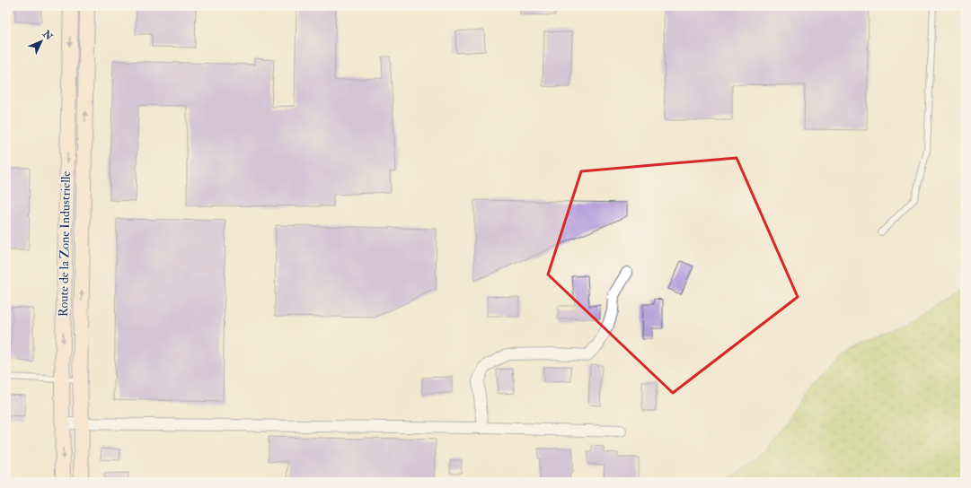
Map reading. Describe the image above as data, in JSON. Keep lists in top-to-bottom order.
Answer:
{
  "streets": {
    "main road": ["Route de la Zone Industrielle"]
  },
  "north": "top right"
}
